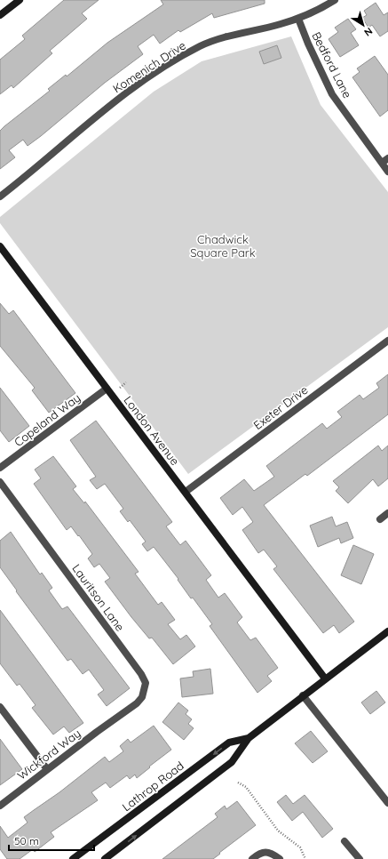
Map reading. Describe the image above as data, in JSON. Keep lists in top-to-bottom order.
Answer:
{
  "streets": {
    "main road": ["London Avenue", "Lathrop Road"],
    "street": [
      "Bedford Lane",
      "Komenich Drive",
      "Exeter Drive",
      "Copeland Way",
      "Lauritson Lane",
      "Wickford Way"
    ]
  },
  "crossings": [
    ["Bedford Lane", "Komenich Drive"],
    ["Exeter Drive", "London Avenue"],
    ["Copeland Way", "London Avenue"],
    ["London Avenue", "Lathrop Road"],
    ["Lauritson Lane", "Wickford Way"]
  ],
  "parks": ["Chadwick Square Park"],
  "scale_bar": "50 m",
  "north": "bottom right"
}
